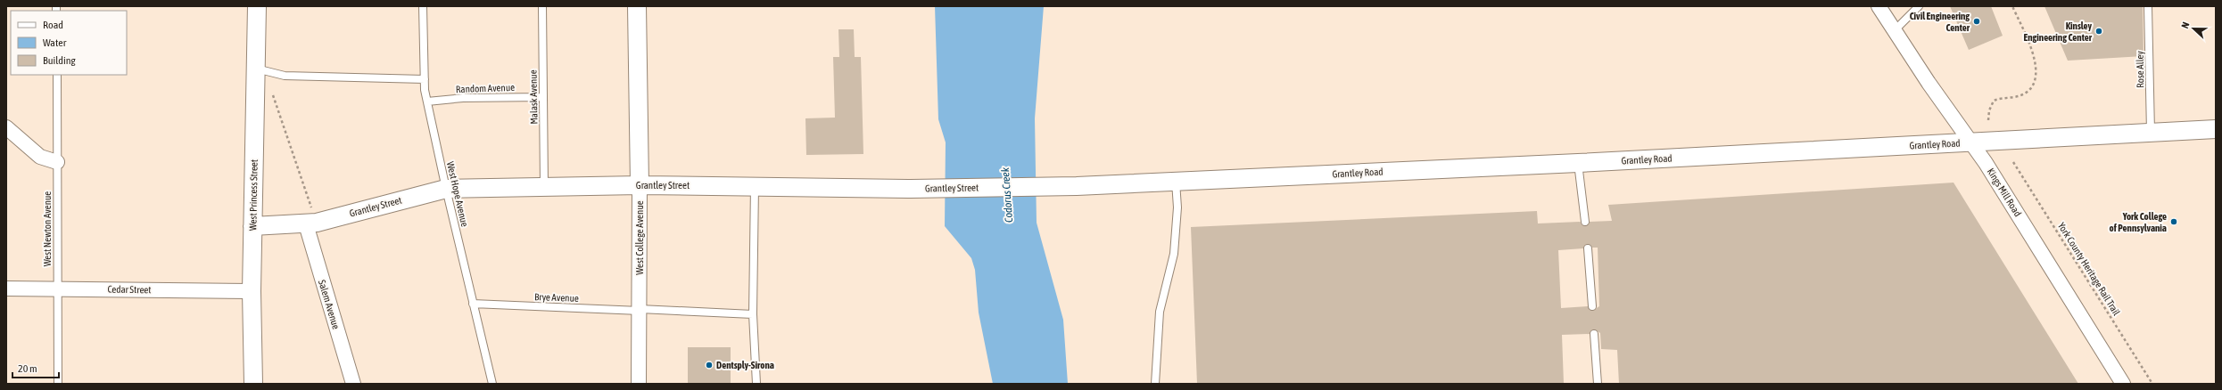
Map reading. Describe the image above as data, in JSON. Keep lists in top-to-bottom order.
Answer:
{
  "streets": {
    "street": [
      "Grantley Road",
      "Grantley Street",
      "Kings Mill Road",
      "West Princess Street",
      "West College Avenue",
      "Cedar Street",
      "Salem Avenue"
    ],
    "lane": [
      "Rose Alley",
      "Random Avenue",
      "Malask Avenue",
      "West Hope Avenue",
      "West Newton Avenue",
      "Brye Avenue"
    ],
    "path": ["York County Heritage Rail Trail"]
  },
  "crossings": [
    ["Rose Alley", "Grantley Road"],
    ["Random Avenue", "Malask Avenue"],
    ["Random Avenue", "West Hope Avenue"],
    ["Malask Avenue", "Grantley Street"],
    ["Grantley Road", "Grantley Street"],
    ["Grantley Road", "Kings Mill Road"],
    ["Grantley Street", "West Hope Avenue"],
    ["Grantley Street", "West Princess Street"],
    ["Grantley Street", "West College Avenue"],
    ["Grantley Street", "Salem Avenue"],
    ["West Hope Avenue", "Brye Avenue"],
    ["West Princess Street", "Cedar Street"],
    ["West Newton Avenue", "Cedar Street"],
    ["West College Avenue", "Brye Avenue"]
  ],
  "water": ["Codorus Creek"],
  "places": [
    "Civil Engineering Center",
    "Kinsley Engineering Center",
    "York College of Pennsylvania",
    "Dentsply-Sirona"
  ],
  "legend": ["Road", "Water", "Building"],
  "scale_bar": "20 m",
  "north": "left"
}
